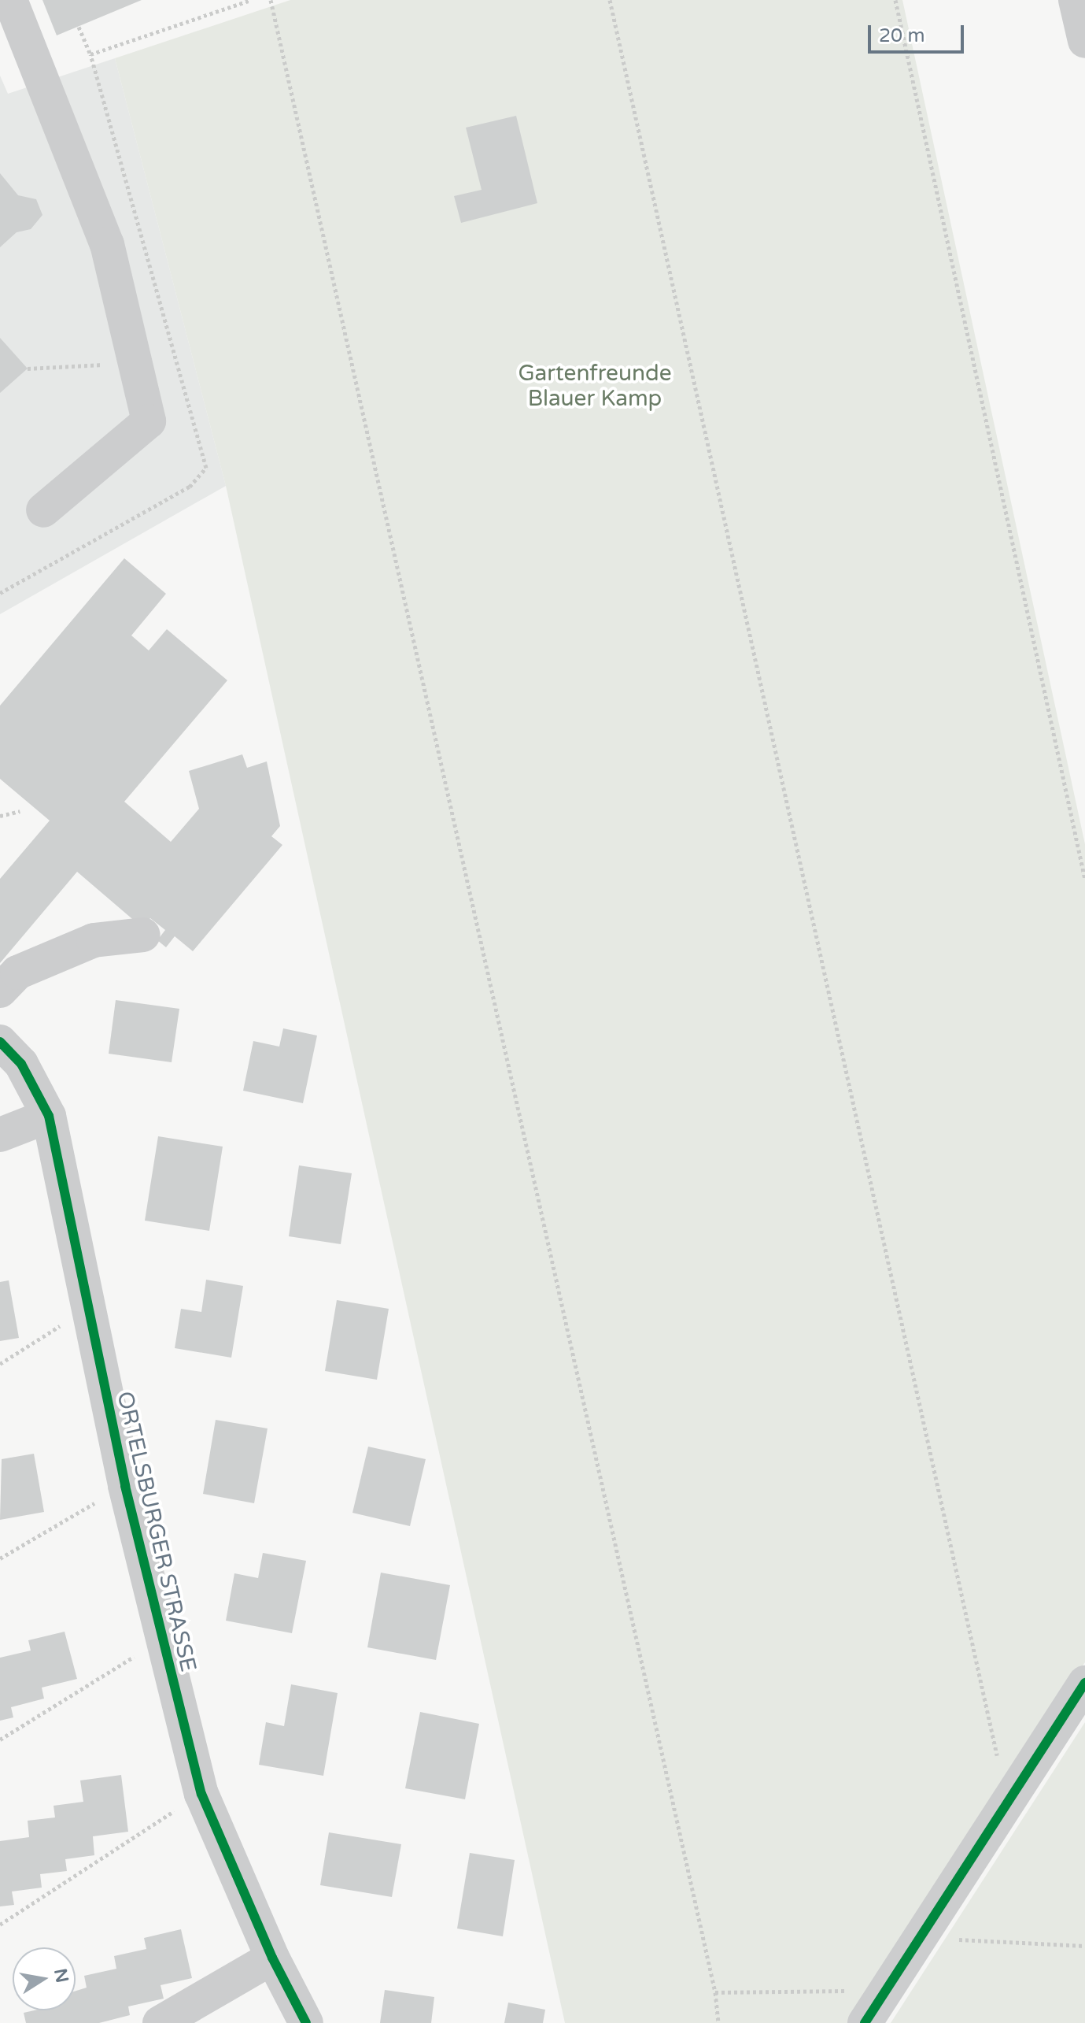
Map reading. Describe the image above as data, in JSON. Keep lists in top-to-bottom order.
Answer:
{
  "streets": {
    "street": ["ORTELSBURGER STRASSE"]
  },
  "parks": ["Gartenfreunde Blauer Kamp"],
  "scale_bar": "20 m",
  "north": "right"
}
